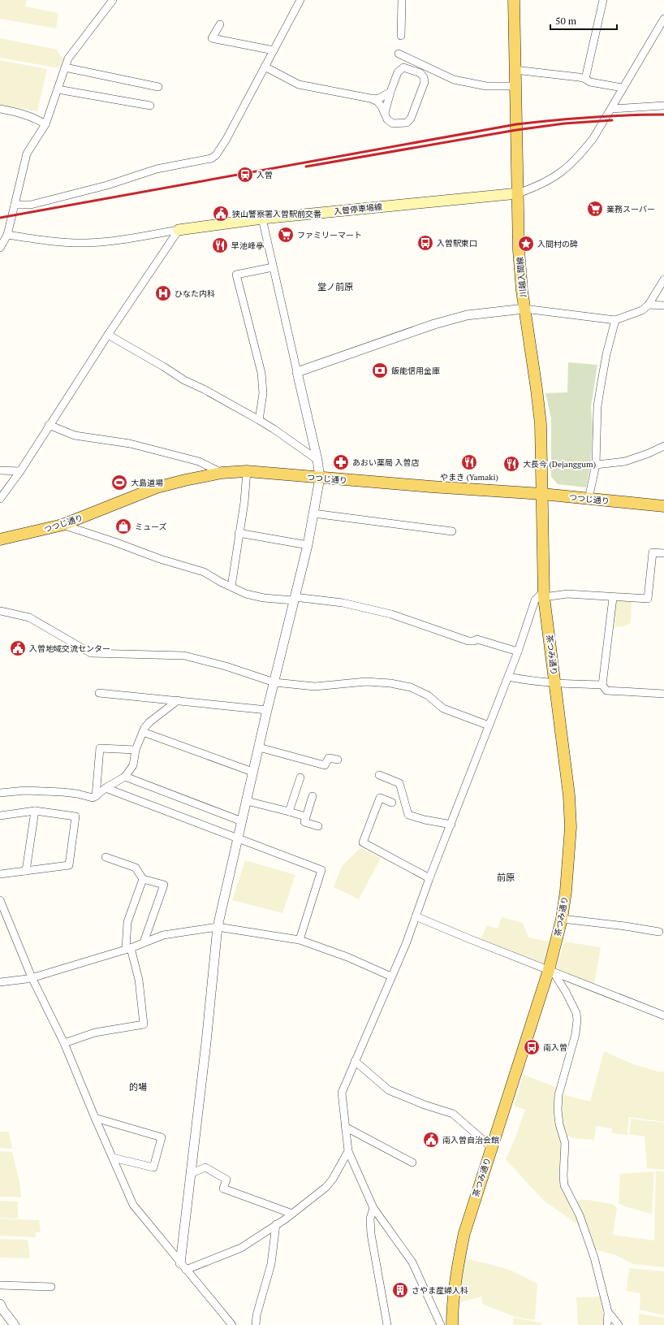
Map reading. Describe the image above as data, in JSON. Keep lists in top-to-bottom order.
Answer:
{
  "streets": {
    "main road": [
      "入曽停車場線",
      "川越入間線",
      "つつじ通り",
      "茶つみ通り"
    ]
  },
  "crossings": [
    ["入曽停車場線", "川越入間線"],
    ["川越入間線", "つつじ通り"],
    ["川越入間線", "茶つみ通り"],
    ["つつじ通り", "茶つみ通り"]
  ],
  "districts": ["堂ノ前原", "前原", "的場"],
  "places": {
    "station": ["入曽"],
    "supermarket": ["業務スーパー", "ファミリーマート"],
    "public building": ["狭山警察署入曽駅前交番", "入曽地域交流センター", "南入曽自治会館"],
    "bus stop": ["入曽駅東口", "南入曽"],
    "place": ["入間村の碑"],
    "restaurant": ["早池峰亭", "やまき (Yamaki)", "大長今 (Dejanggum)"],
    "hospital": ["ひなた内科"],
    "bank": ["飯能信用金庫"],
    "pharmacy": ["あおい薬局 入曽店"],
    "sports": ["大島道場"],
    "shop": ["ミューズ"],
    "building": ["さやま産婦人科"]
  },
  "scale_bar": "50 m"
}
